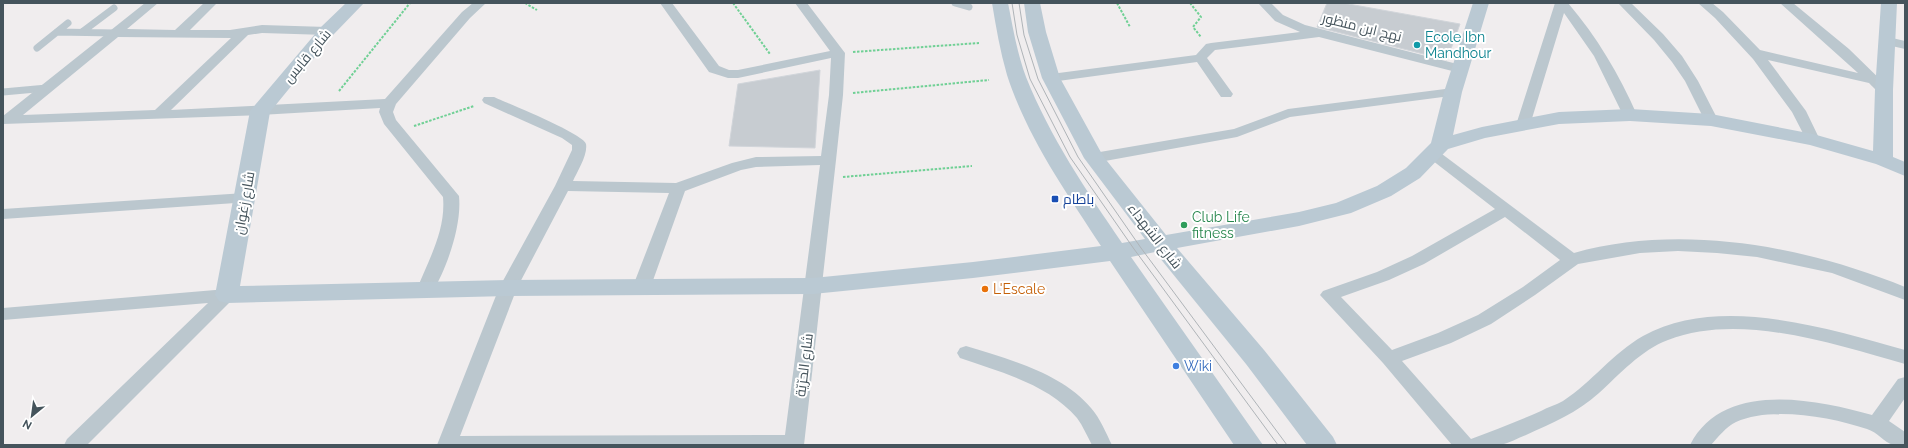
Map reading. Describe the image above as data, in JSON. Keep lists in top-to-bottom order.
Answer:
{
  "streets": {
    "street": [
      "نهج ابن منظور",
      "شارع قابس",
      "شارع زغوان",
      "شارع الشهداء",
      "شارع الحرّيّة"
    ]
  },
  "crossings": [
    ["شارع قابس", "شارع زغوان"]
  ],
  "places": {
    "other": [
      "Ecole Ibn Mandhour",
      "Club Life fitness",
      "L'Escale",
      "Wiki"
    ],
    "transit": ["باطام"]
  },
  "north": "bottom left"
}
